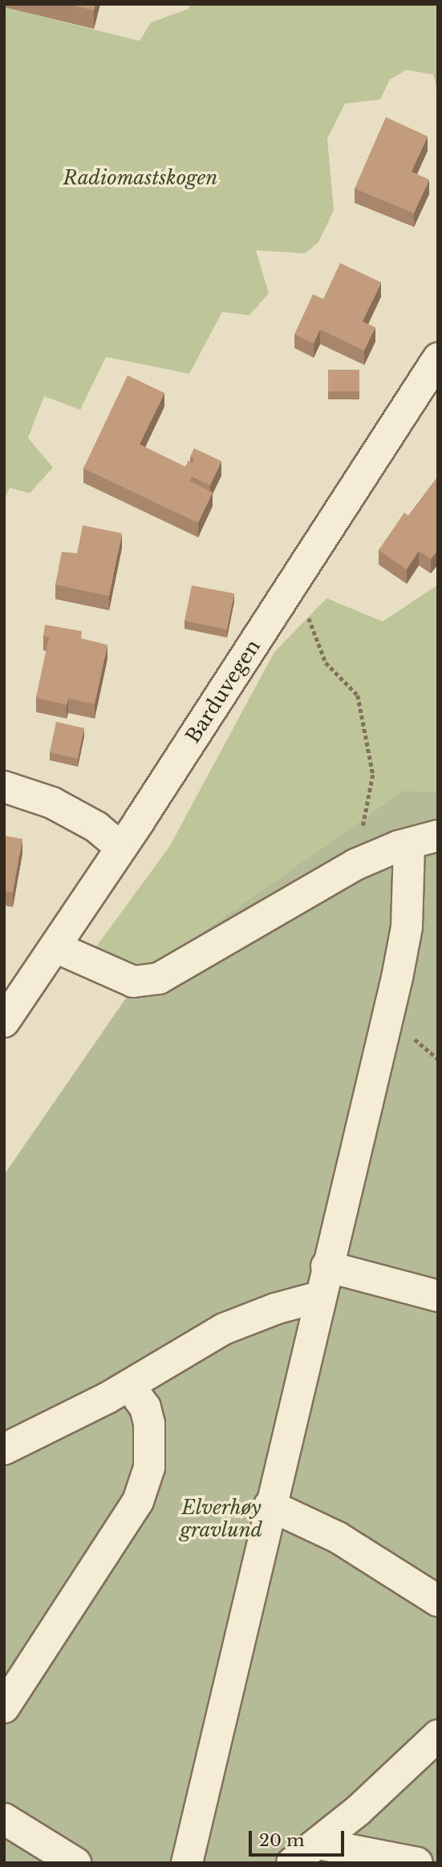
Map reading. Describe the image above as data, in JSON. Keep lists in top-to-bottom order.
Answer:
{
  "streets": {
    "street": ["Barduvegen"]
  },
  "parks": ["Radiomastskogen", "Elverhøy gravlund"],
  "scale_bar": "20 m"
}
